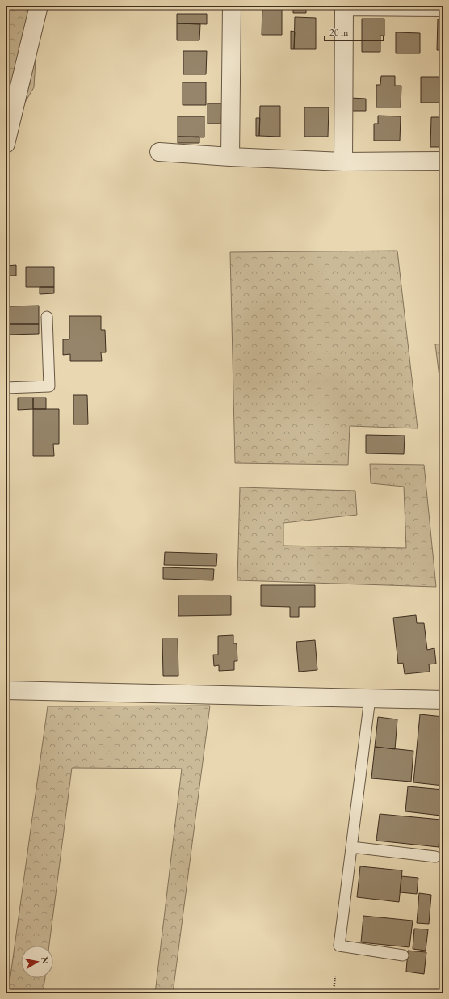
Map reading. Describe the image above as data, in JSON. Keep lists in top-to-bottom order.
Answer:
{
  "scale_bar": "20 m",
  "north": "right"
}
